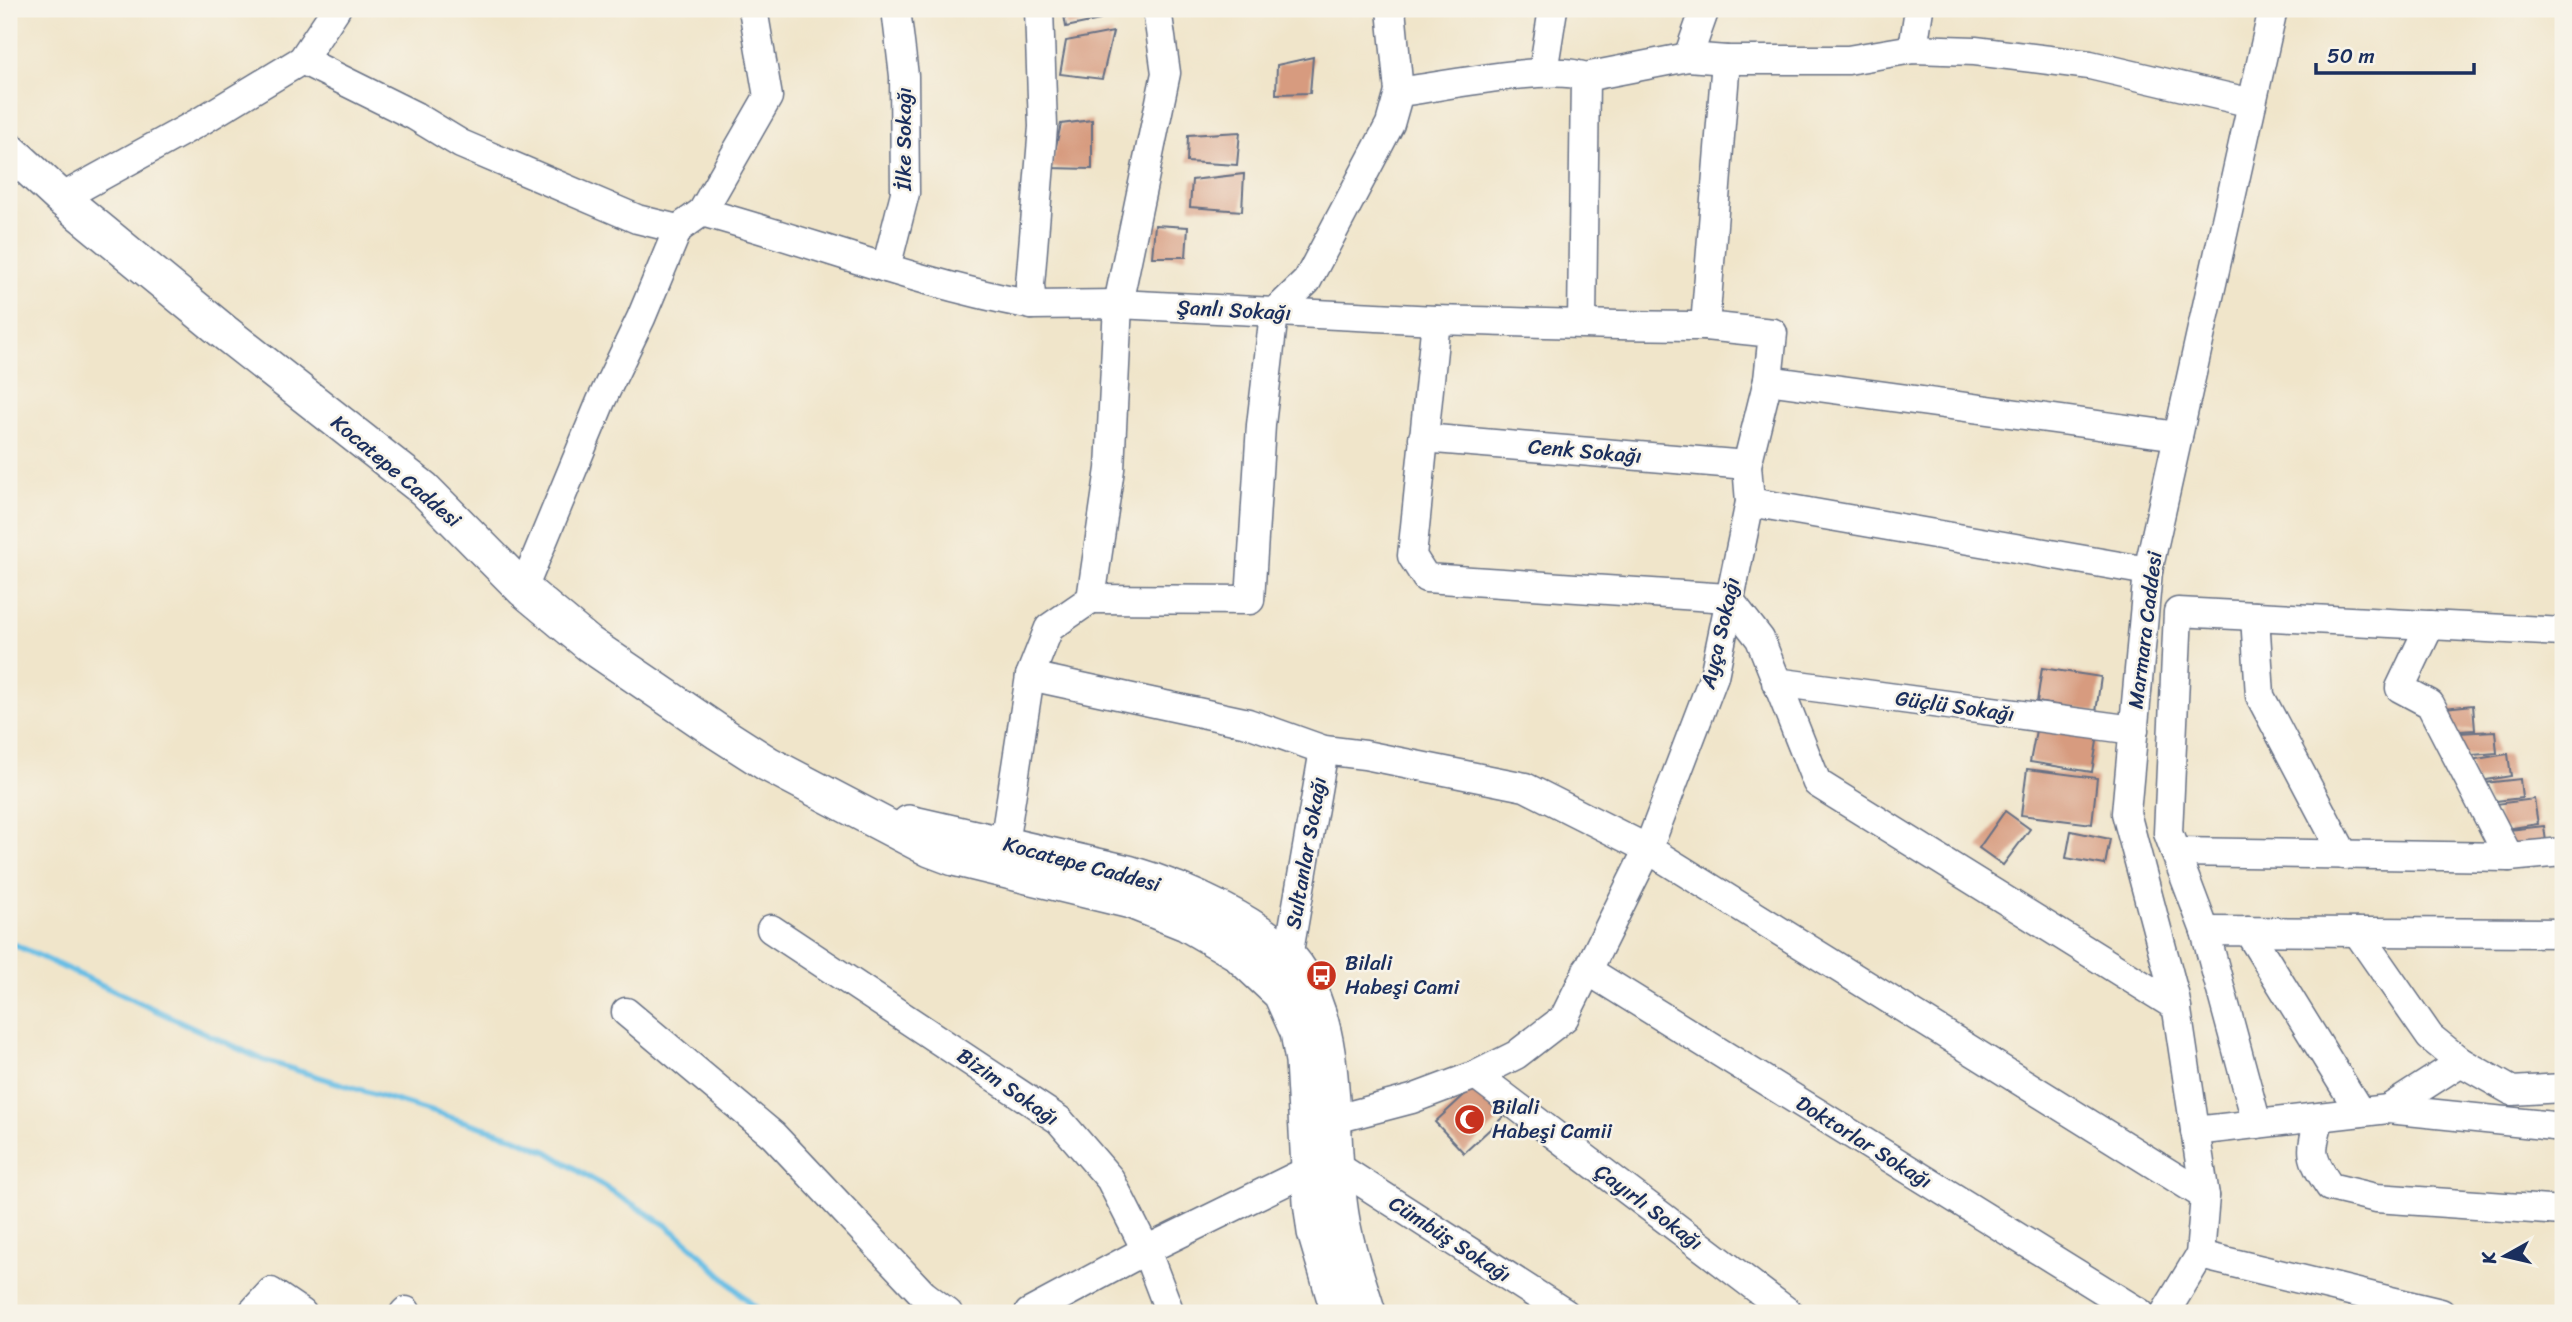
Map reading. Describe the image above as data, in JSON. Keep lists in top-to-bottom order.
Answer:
{
  "streets": {
    "main road": ["Kocatepe Caddesi"],
    "street": [
      "İlke Sokağı",
      "Şanlı Sokağı",
      "Cenk Sokağı",
      "Marmara Caddesi",
      "Ayça Sokağı",
      "Güçlü Sokağı",
      "Sultanlar Sokağı",
      "Bizim Sokağı",
      "Doktorlar Sokağı",
      "Çayırlı Sokağı",
      "Cümbüş Sokağı"
    ]
  },
  "crossings": [
    ["İlke Sokağı", "Şanlı Sokağı"],
    ["Şanlı Sokağı", "Ayça Sokağı"],
    ["Cenk Sokağı", "Ayça Sokağı"],
    ["Kocatepe Caddesi", "Ayça Sokağı"],
    ["Kocatepe Caddesi", "Sultanlar Sokağı"],
    ["Kocatepe Caddesi", "Cümbüş Sokağı"],
    ["Marmara Caddesi", "Güçlü Sokağı"],
    ["Ayça Sokağı", "Doktorlar Sokağı"],
    ["Ayça Sokağı", "Çayırlı Sokağı"]
  ],
  "places": {
    "bus stop": ["Bilali Habeşi Cami"],
    "mosque": ["Bilali Habeşi Camii"]
  },
  "scale_bar": "50 m",
  "north": "left"
}
